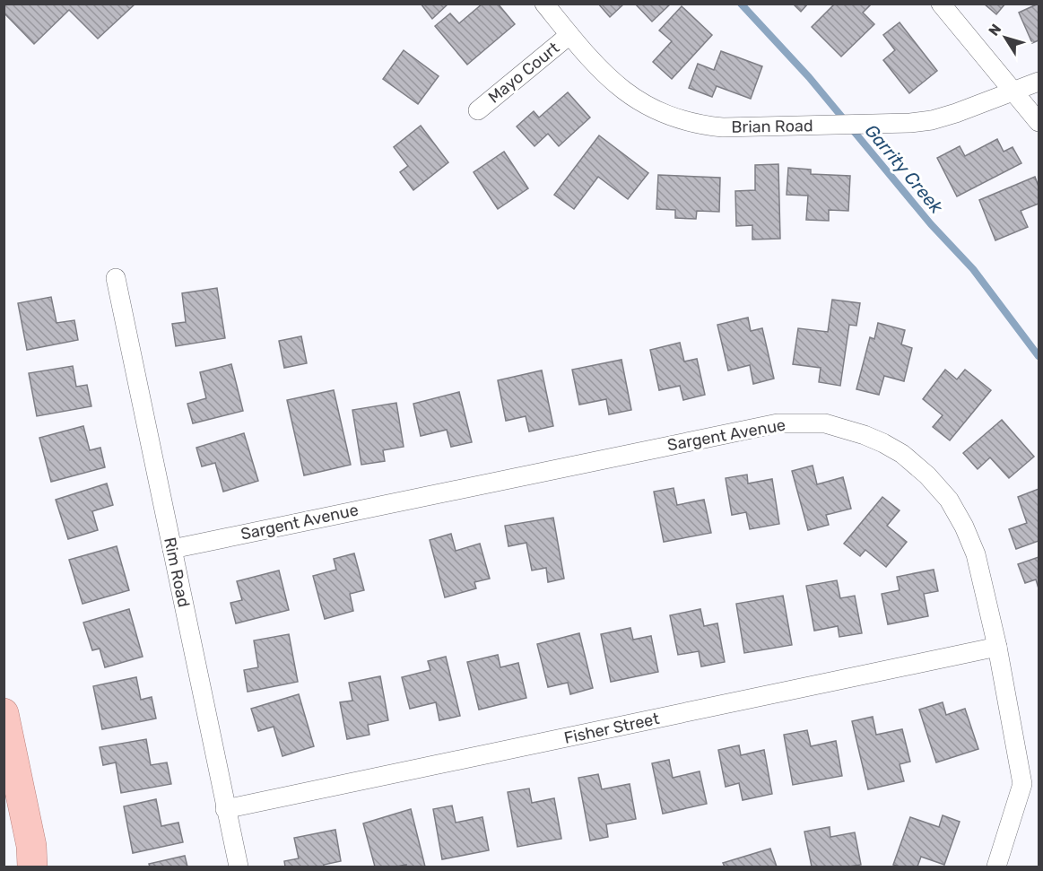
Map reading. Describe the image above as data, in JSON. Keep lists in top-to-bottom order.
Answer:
{
  "streets": {
    "street": [
      "Mayo Court",
      "Brian Road",
      "Sargent Avenue",
      "Rim Road",
      "Fisher Street"
    ]
  },
  "crossings": [
    ["Mayo Court", "Brian Road"],
    ["Sargent Avenue", "Rim Road"],
    ["Sargent Avenue", "Fisher Street"],
    ["Rim Road", "Fisher Street"]
  ],
  "water": ["Garrity Creek"],
  "north": "top left"
}
